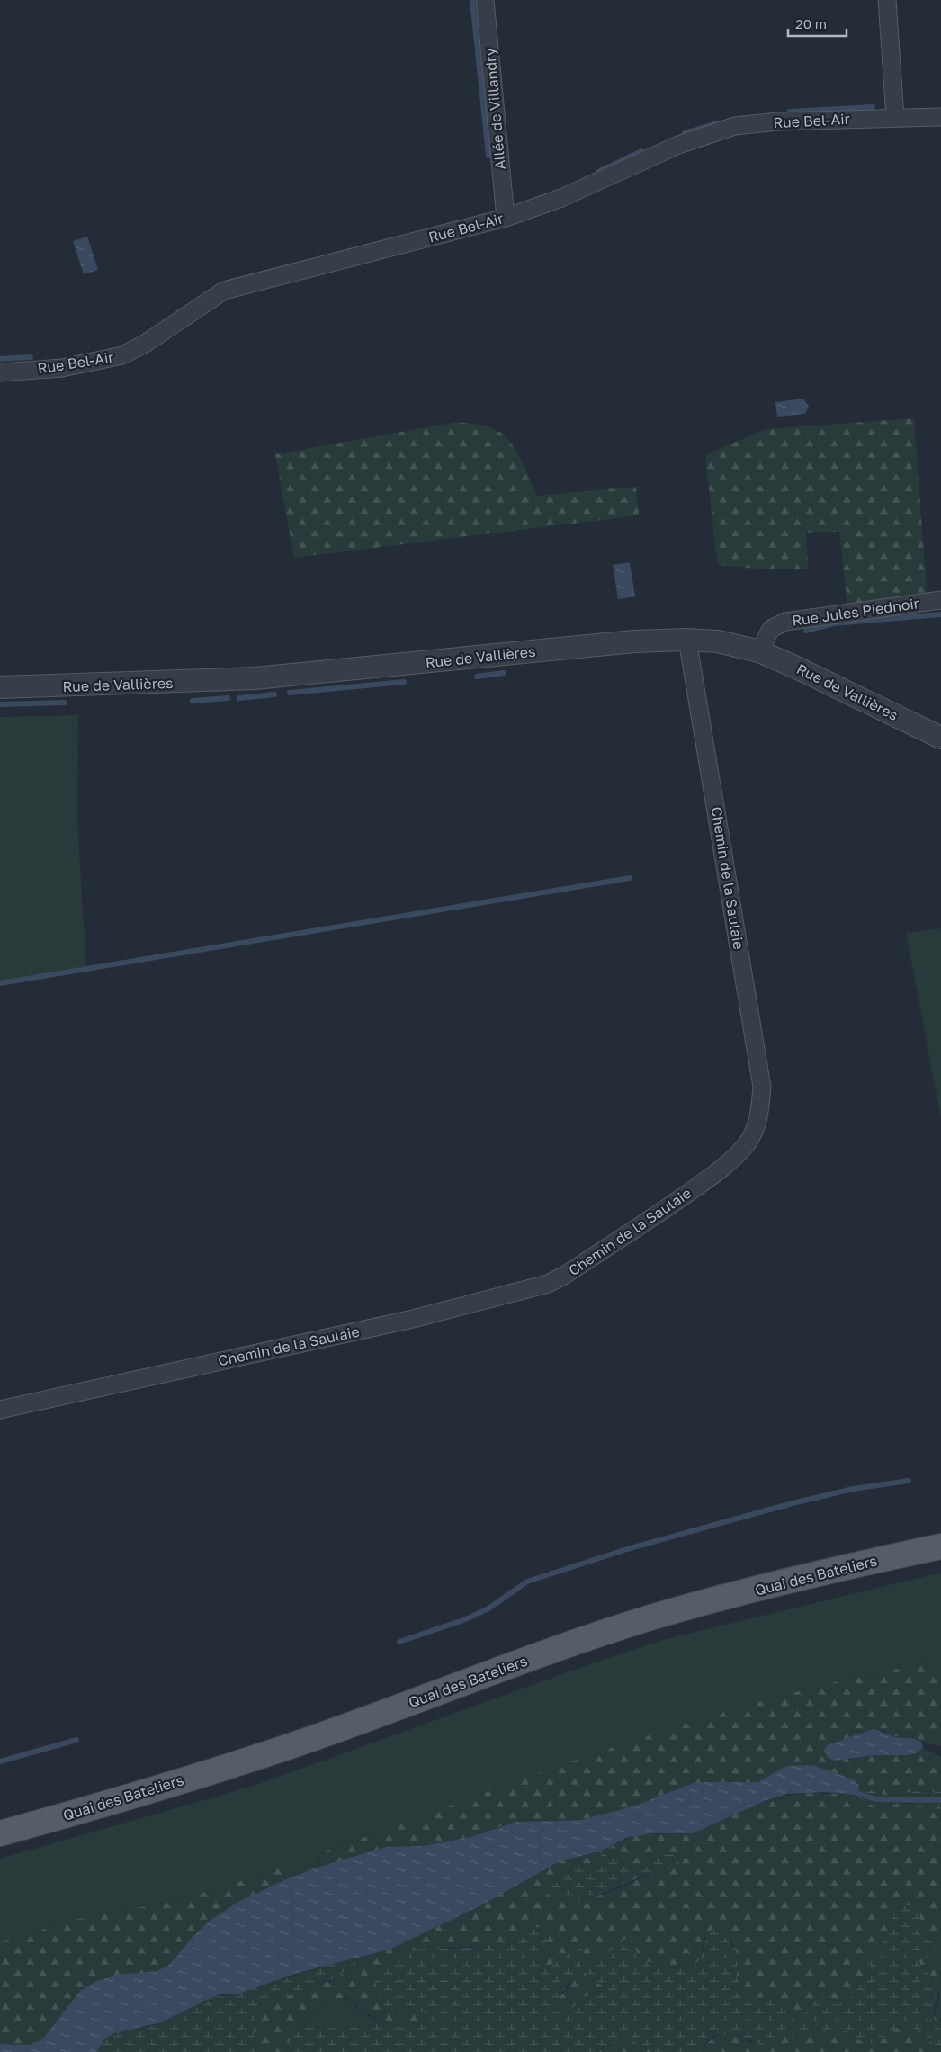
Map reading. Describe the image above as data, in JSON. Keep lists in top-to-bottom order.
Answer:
{
  "streets": {
    "main road": ["Quai des Bateliers"],
    "street": [
      "Allée de Villandry",
      "Rue Bel-Air",
      "Rue Jules Piednoir",
      "Rue de Vallières",
      "Chemin de la Saulaie"
    ]
  },
  "crossings": [
    ["Allée de Villandry", "Rue Bel-Air"],
    ["Rue Jules Piednoir", "Rue de Vallières"],
    ["Rue de Vallières", "Chemin de la Saulaie"]
  ],
  "scale_bar": "20 m"
}
